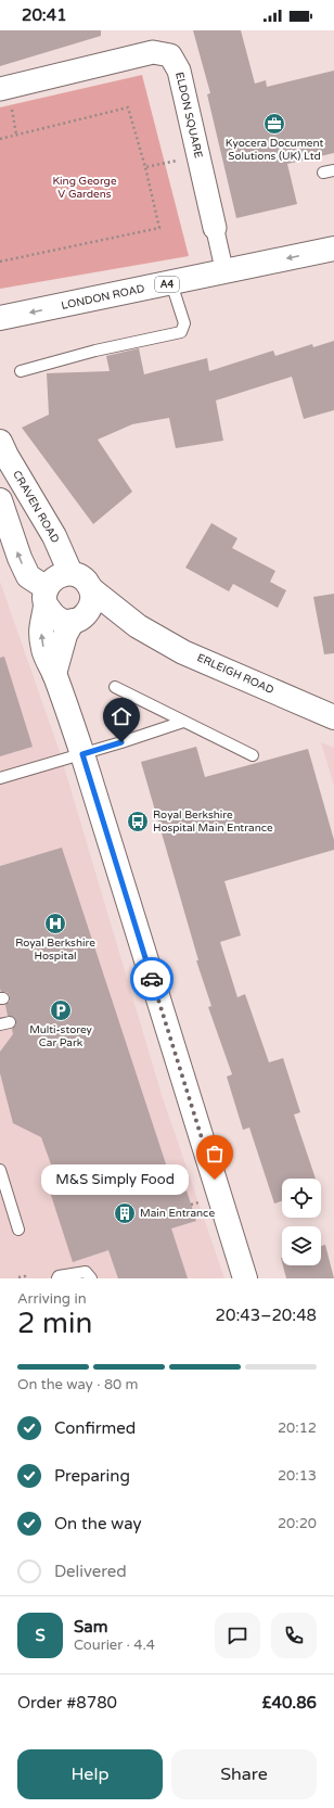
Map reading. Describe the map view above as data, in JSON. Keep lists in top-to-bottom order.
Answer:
{
  "streets": {
    "street": [
      "ELDON SQUARE",
      "A4",
      "LONDON ROAD",
      "CRAVEN ROAD",
      "ERLEIGH ROAD"
    ]
  },
  "crossings": [
    ["ELDON SQUARE", "LONDON ROAD"],
    ["CRAVEN ROAD", "ERLEIGH ROAD"]
  ],
  "one_way": ["LONDON ROAD"],
  "parks": ["King George V Gardens"],
  "places": {
    "office": ["Kyocera Document Solutions (UK) Ltd"],
    "bus stop": ["Royal Berkshire Hospital Main Entrance"],
    "hospital": ["Royal Berkshire Hospital"],
    "parking": ["Multi-storey Car Park"],
    "other": ["M&S Simply Food"],
    "building": ["Main Entrance"]
  },
  "page": {
    "status": "20:41",
    "bubble": "M&S Simply Food",
    "heading": ["2 min", "Arriving in", "20:43–20:48"],
    "panel": [
      "Sam",
      "Courier · 4.4",
      "Order #8780",
      "£40.86"
    ],
    "bar": "On the way · 80 m",
    "list": [
      ["Confirmed", "20:12"],
      ["Preparing", "20:13"],
      ["On the way", "20:20"],
      "Delivered"
    ],
    "round": "S",
    "buttons": ["Help", "Share"]
  }
}
